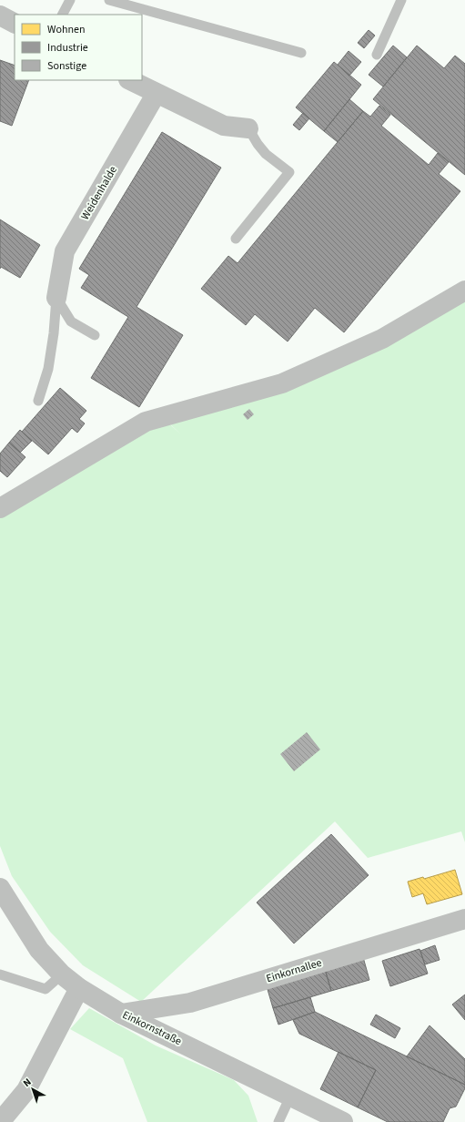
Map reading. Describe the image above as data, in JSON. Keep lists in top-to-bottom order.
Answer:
{
  "streets": {
    "street": ["Weidenhalde", "Einkornallee", "Einkornstraße"]
  },
  "crossings": [
    ["Einkornallee", "Einkornstraße"]
  ],
  "legend": ["Wohnen", "Industrie", "Sonstige"],
  "north": "top left"
}
